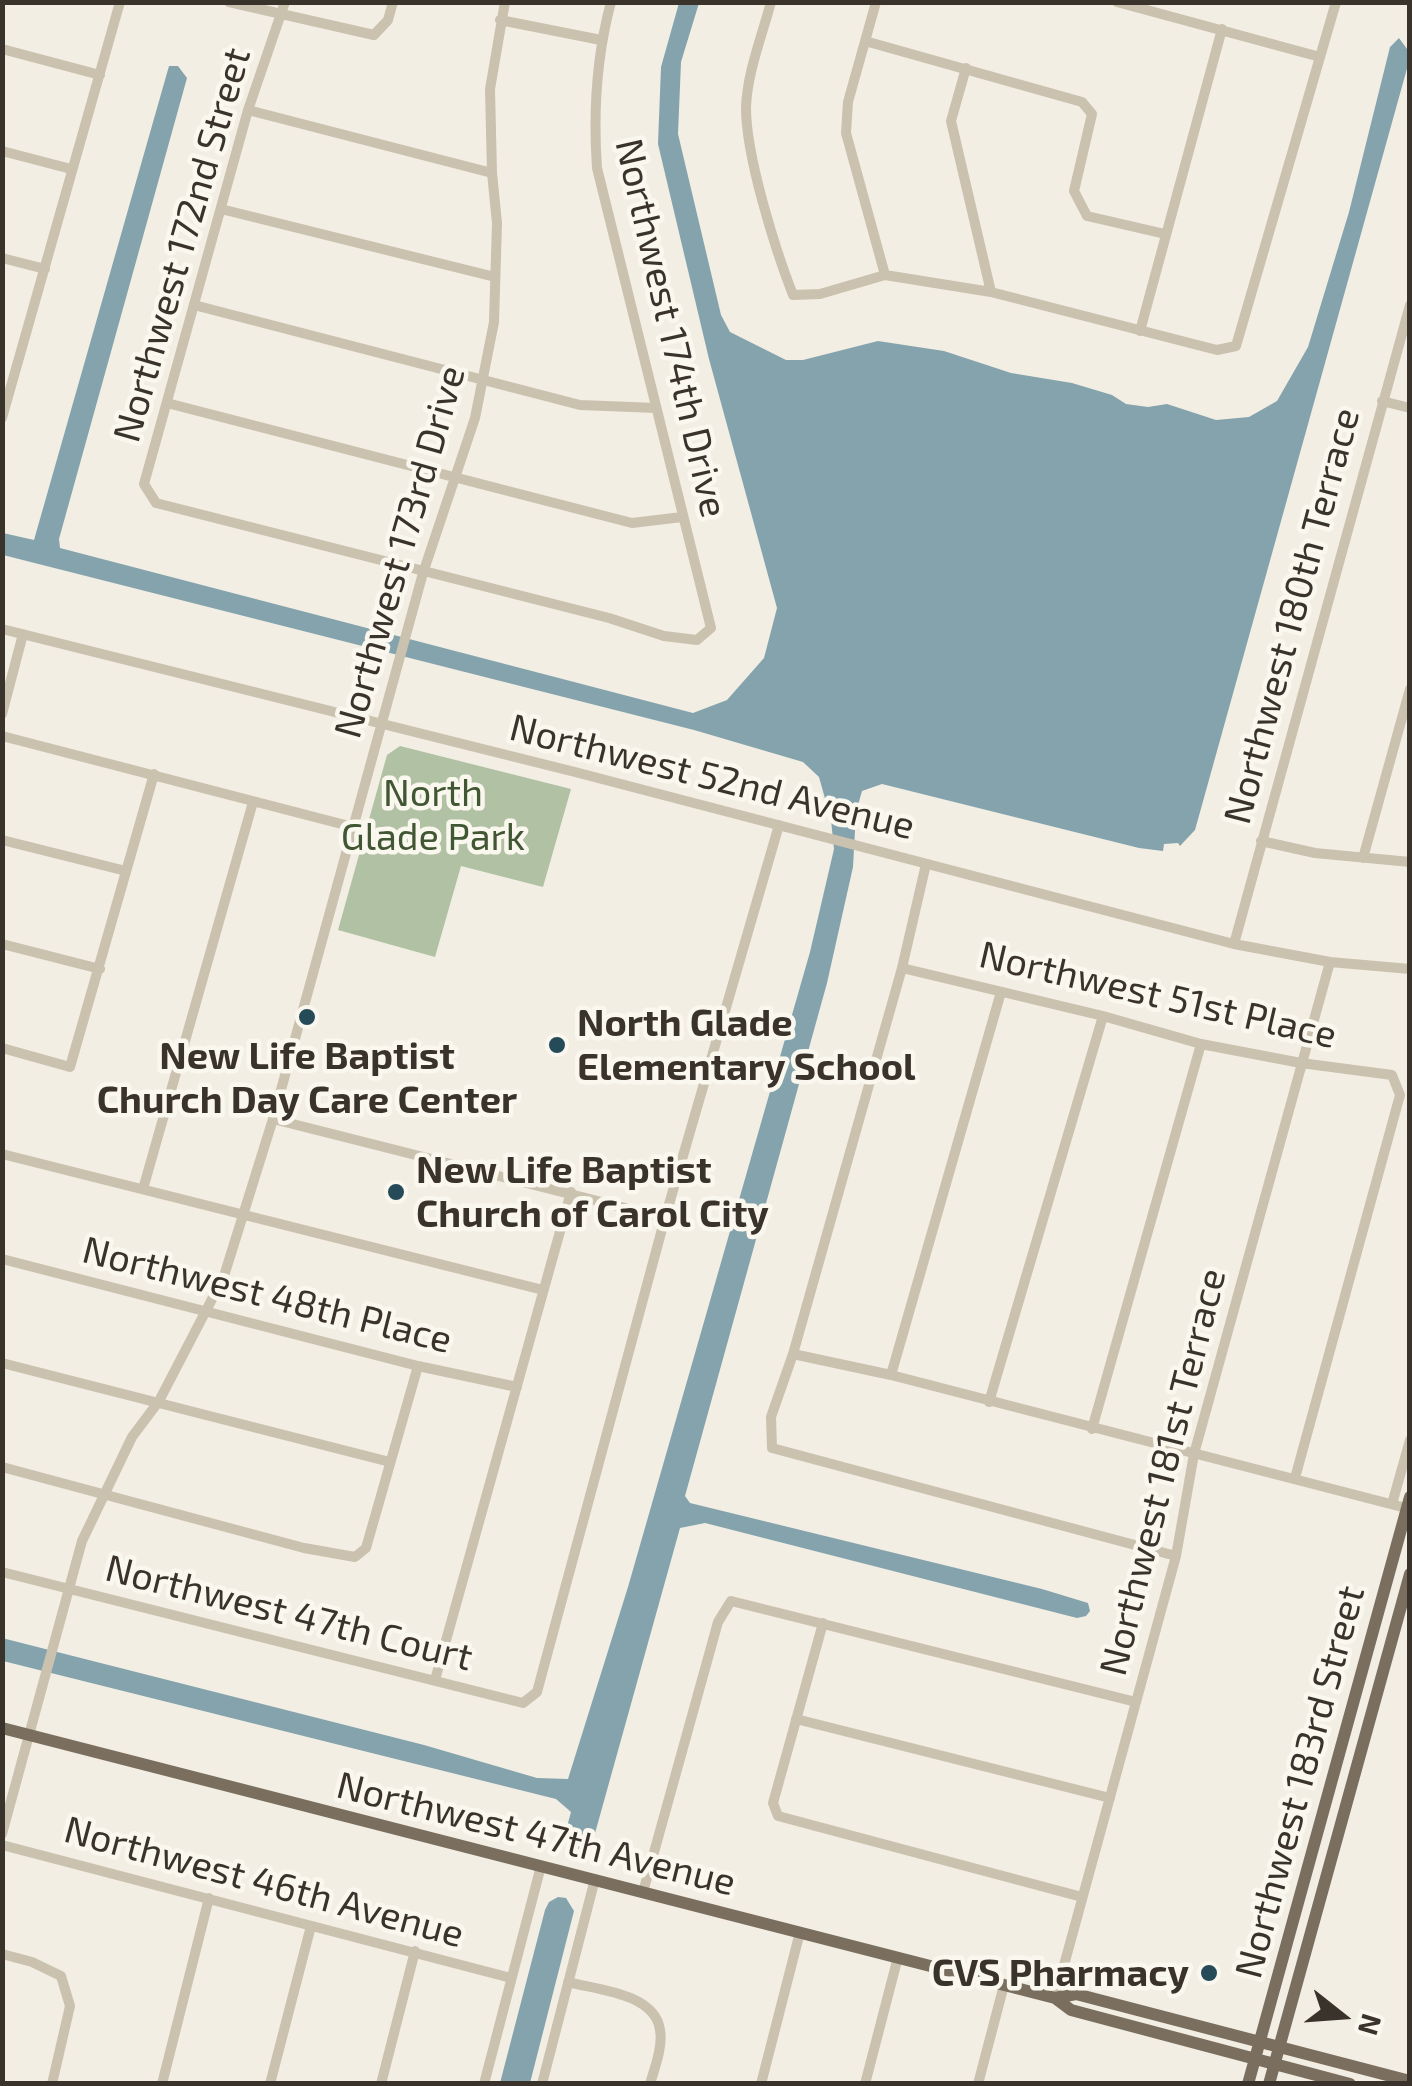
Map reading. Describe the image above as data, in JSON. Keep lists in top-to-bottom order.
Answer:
{
  "streets": {
    "main road": ["Northwest 183rd Street", "Northwest 47th Avenue"],
    "street": [
      "Northwest 172nd Street",
      "Northwest 174th Drive",
      "Northwest 173rd Drive",
      "Northwest 180th Terrace",
      "Northwest 52nd Avenue",
      "Northwest 51st Place",
      "Northwest 48th Place",
      "Northwest 181st Terrace",
      "Northwest 47th Court",
      "Northwest 46th Avenue"
    ]
  },
  "crossings": [
    ["Northwest 172nd Street", "Northwest 174th Drive"],
    ["Northwest 172nd Street", "Northwest 173rd Drive"],
    ["Northwest 174th Drive", "Northwest 173rd Drive"],
    ["Northwest 173rd Drive", "Northwest 52nd Avenue"],
    ["Northwest 173rd Drive", "Northwest 48th Place"],
    ["Northwest 173rd Drive", "Northwest 47th Court"],
    ["Northwest 173rd Drive", "Northwest 47th Avenue"],
    ["Northwest 180th Terrace", "Northwest 52nd Avenue"],
    ["Northwest 52nd Avenue", "Northwest 181st Terrace"],
    ["Northwest 51st Place", "Northwest 181st Terrace"],
    ["Northwest 181st Terrace", "Northwest 47th Avenue"],
    ["Northwest 183rd Street", "Northwest 47th Avenue"]
  ],
  "parks": ["North Glade Park"],
  "places": [
    "New Life Baptist Church Day Care Center",
    "North Glade Elementary School",
    "New Life Baptist Church of Carol City",
    "CVS Pharmacy"
  ],
  "north": "right"
}
